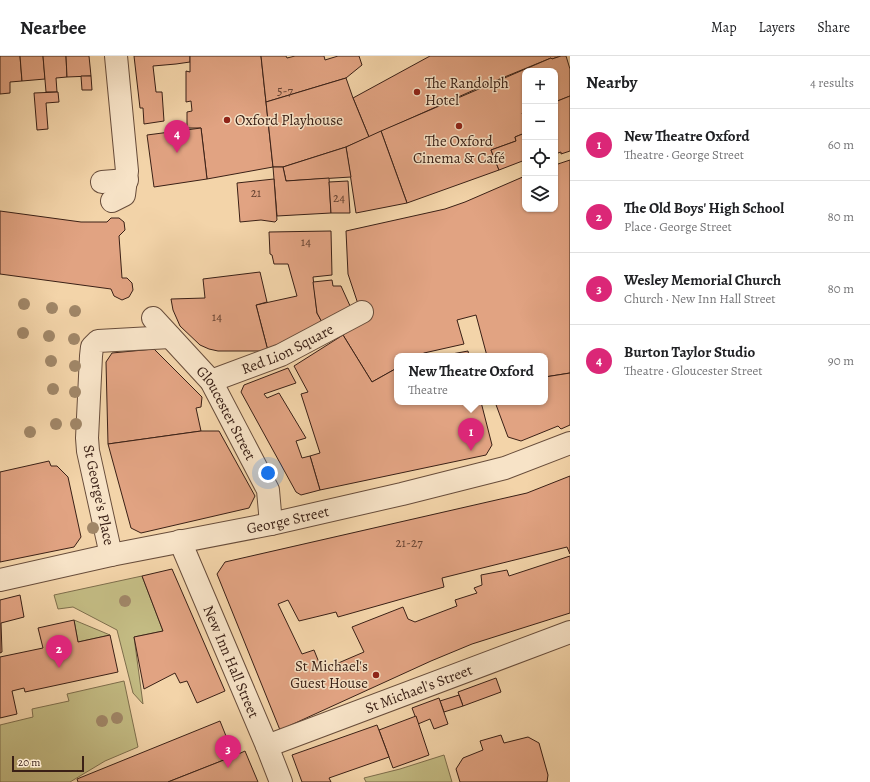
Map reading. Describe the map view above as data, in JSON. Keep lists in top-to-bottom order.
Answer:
{
  "streets": {
    "street": [
      "Red Lion Square",
      "Gloucester Street",
      "St George's Place",
      "George Street",
      "New Inn Hall Street",
      "St Michael's Street"
    ]
  },
  "crossings": [
    ["Red Lion Square", "Gloucester Street"],
    ["Gloucester Street", "St George's Place"],
    ["Gloucester Street", "George Street"],
    ["St George's Place", "George Street"],
    ["George Street", "New Inn Hall Street"],
    ["New Inn Hall Street", "St Michael's Street"]
  ],
  "places": [
    "The Randolph Hotel",
    "Oxford Playhouse",
    "The Oxford Cinema & Café",
    "St Michael's Guest House"
  ],
  "house_numbers": [
    "5-7",
    "21",
    "24",
    "14",
    "14",
    "21-27"
  ],
  "scale_bar": "20 m",
  "page": {
    "header": "Nearbee",
    "nav": ["Map", "Layers", "Share"],
    "heading": ["Nearby", "4 results"],
    "map_buttons": ["+", "−"],
    "list": [
      {
        "mark": "1",
        "name": "New Theatre Oxford",
        "note": "Theatre · George Street",
        "value": "60 m"
      },
      {
        "mark": "2",
        "name": "The Old Boys' High School",
        "note": "Place · George Street",
        "value": "80 m"
      },
      {
        "mark": "3",
        "name": "Wesley Memorial Church",
        "note": "Church · New Inn Hall Street",
        "value": "80 m"
      },
      {
        "mark": "4",
        "name": "Burton Taylor Studio",
        "note": "Theatre · Gloucester Street",
        "value": "90 m"
      }
    ],
    "pins": [
      "4",
      "1",
      "2",
      "3"
    ],
    "popup": ["New Theatre Oxford", "Theatre"],
    "scale": "20 m"
  }
}
